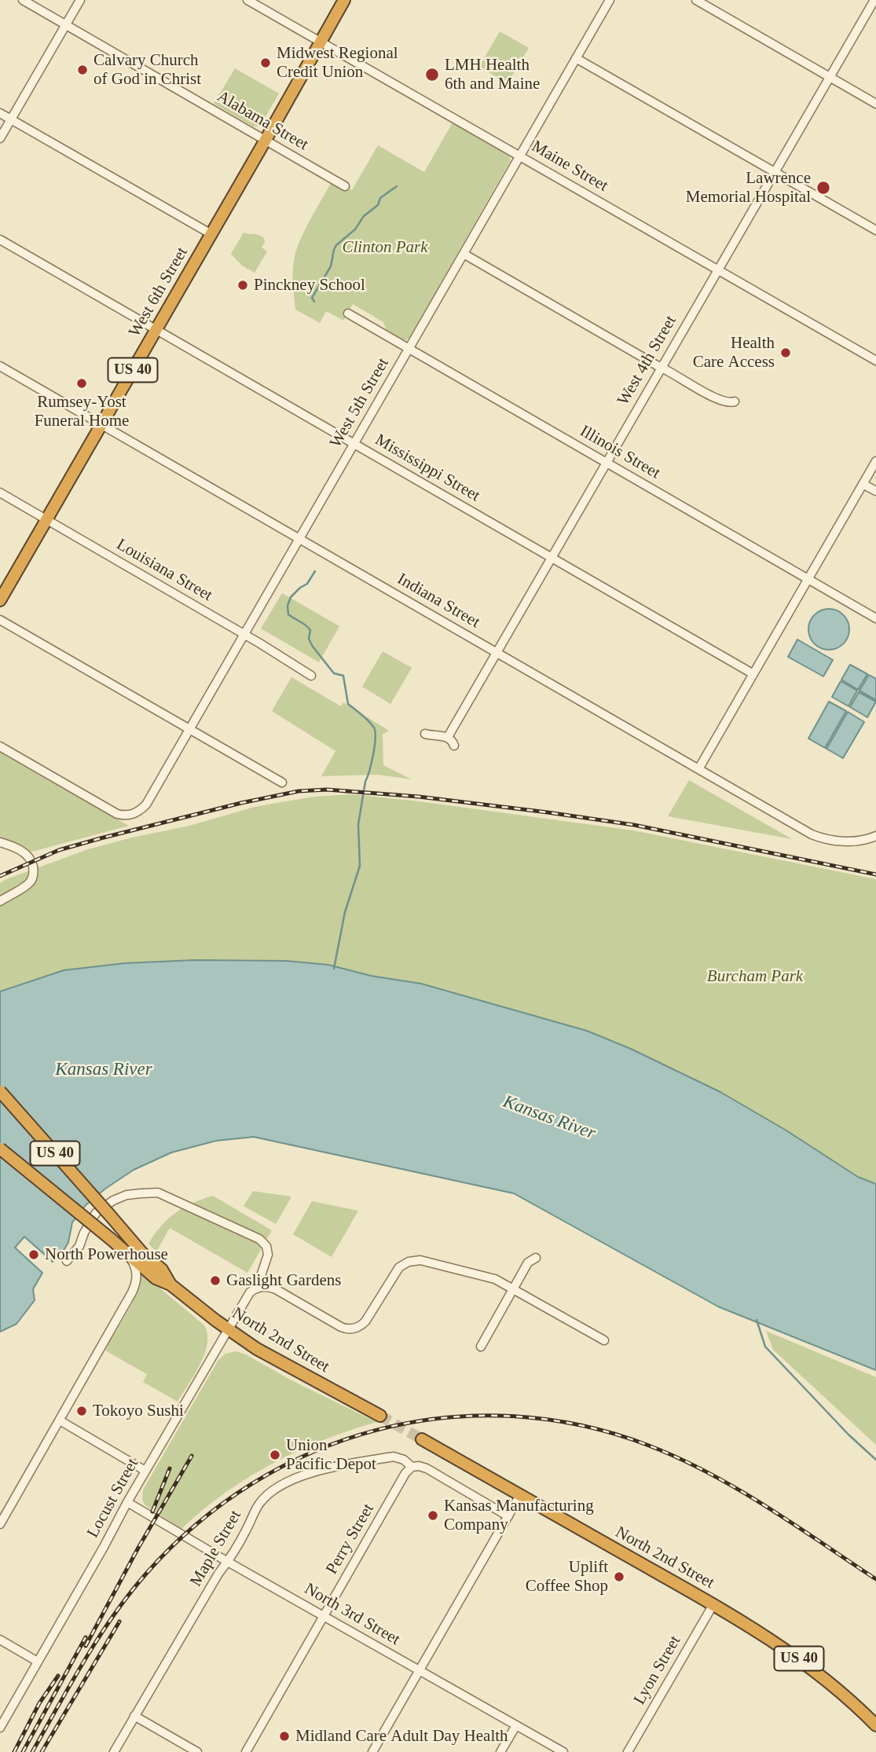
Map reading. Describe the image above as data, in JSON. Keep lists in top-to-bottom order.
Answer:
{
  "streets": {
    "highway": ["West 6th Street", "US 40", "North 2nd Street"],
    "street": [
      "Alabama Street",
      "Maine Street",
      "West 4th Street",
      "West 5th Street",
      "Illinois Street",
      "Mississippi Street",
      "Louisiana Street",
      "Indiana Street",
      "Locust Street",
      "Perry Street",
      "Maple Street",
      "North 3rd Street",
      "Lyon Street"
    ]
  },
  "crossings": [
    ["Alabama Street", "West 6th Street"],
    ["Maine Street", "West 6th Street"],
    ["Maine Street", "West 4th Street"],
    ["Maine Street", "West 5th Street"],
    ["West 6th Street", "Mississippi Street"],
    ["West 6th Street", "Louisiana Street"],
    ["West 6th Street", "Indiana Street"],
    ["West 4th Street", "Illinois Street"],
    ["West 4th Street", "Mississippi Street"],
    ["West 4th Street", "Indiana Street"],
    ["West 5th Street", "Illinois Street"],
    ["West 5th Street", "Mississippi Street"],
    ["West 5th Street", "Louisiana Street"],
    ["West 5th Street", "Indiana Street"],
    ["North 2nd Street", "Locust Street"],
    ["North 2nd Street", "Lyon Street"],
    ["Locust Street", "North 3rd Street"],
    ["Perry Street", "Maple Street"],
    ["Perry Street", "North 3rd Street"],
    ["Maple Street", "North 3rd Street"]
  ],
  "water": ["Kansas River"],
  "parks": ["Clinton Park", "Burcham Park"],
  "places": [
    "Midwest Regional Credit Union",
    "Calvary Church of God in Christ",
    "LMH Health 6th and Maine",
    "Lawrence Memorial Hospital",
    "Pinckney School",
    "Health Care Access",
    "Rumsey-Yost Funeral Home",
    "North Powerhouse",
    "Gaslight Gardens",
    "Tokoyo Sushi",
    "Union Pacific Depot",
    "Kansas Manufacturing Company",
    "Uplift Coffee Shop",
    "Midland Care Adult Day Health"
  ]
}
